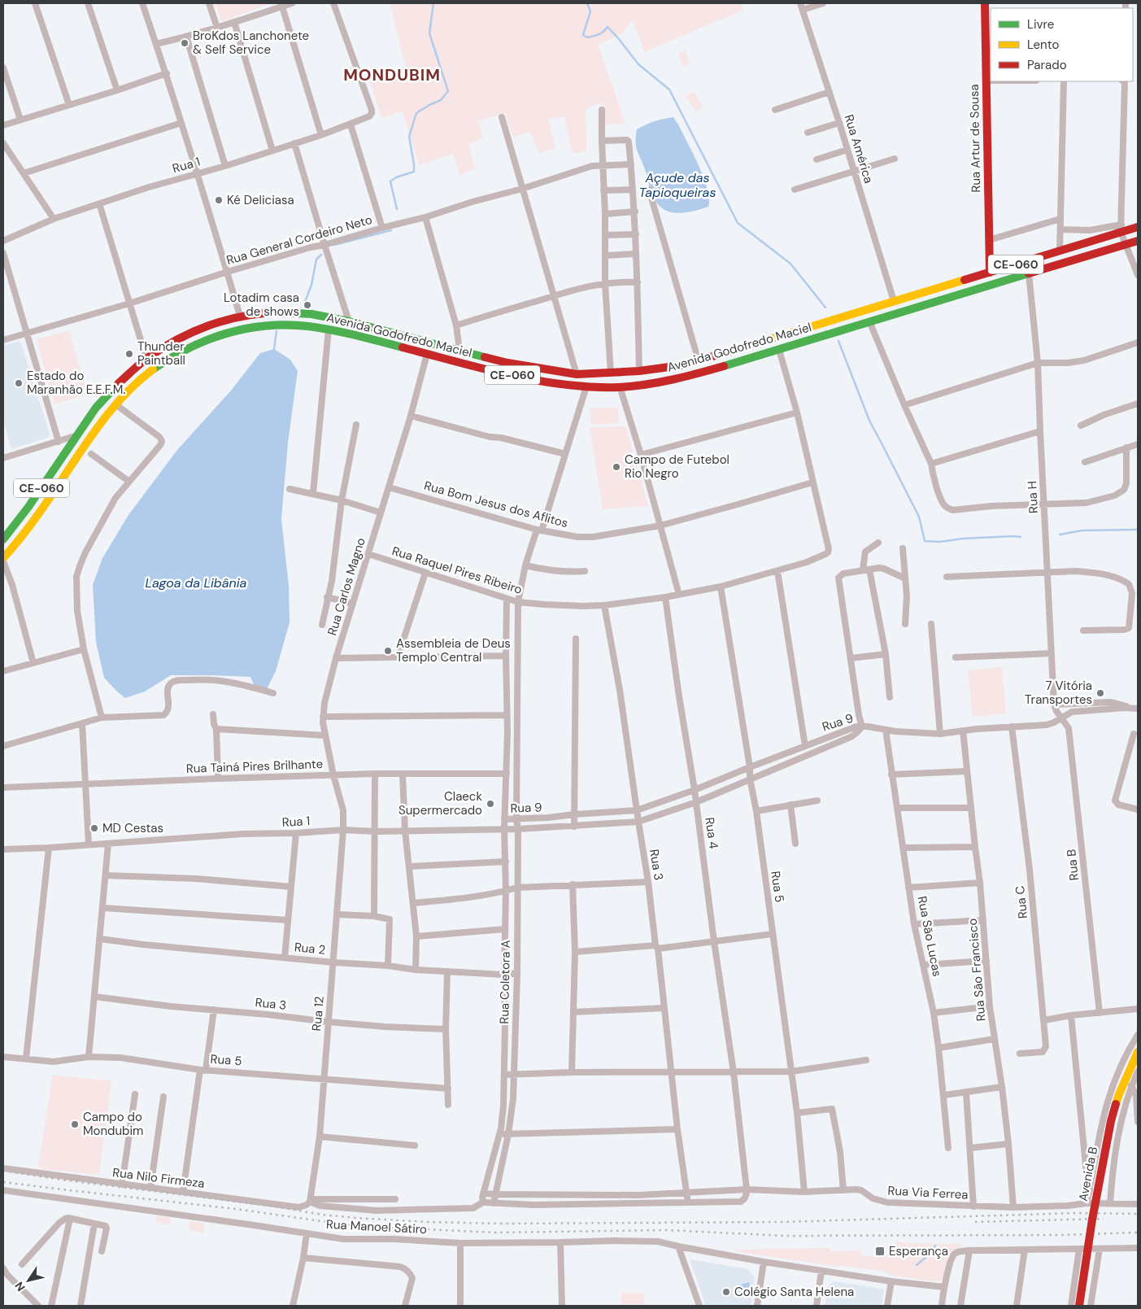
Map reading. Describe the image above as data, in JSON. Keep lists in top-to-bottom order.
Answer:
{
  "streets": {
    "main road": [
      "Rua Artur de Sousa",
      "CE-060",
      "Avenida Godofredo Maciel",
      "Avenida B"
    ],
    "street": [
      "Rua América",
      "Rua 1",
      "Rua General Cordeiro Neto",
      "Rua H",
      "Rua Bom Jesus dos Aflitos",
      "Rua Raquel Pires Ribeiro",
      "Rua Carlos Magno",
      "Rua 9",
      "Rua Tainá Pires Brilhante",
      "Rua 4",
      "Rua 3",
      "Rua B",
      "Rua 5",
      "Rua C",
      "Rua São Lucas",
      "Rua 2",
      "Rua São Francisco",
      "Rua Coletora A",
      "Rua 12",
      "Rua Nilo Firmeza",
      "Rua Via Ferrea",
      "Rua Manoel Sátiro"
    ]
  },
  "crossings": [
    ["Rua Artur de Sousa", "Avenida Godofredo Maciel"],
    ["Rua América", "Avenida Godofredo Maciel"],
    ["Rua 1", "Rua Carlos Magno"],
    ["Rua 1", "Rua 9"],
    ["Rua 1", "Rua Coletora A"],
    ["Rua 1", "Rua 12"],
    ["Avenida Godofredo Maciel", "Rua H"],
    ["Avenida Godofredo Maciel", "Rua Carlos Magno"],
    ["Avenida Godofredo Maciel", "Rua Coletora A"],
    ["Rua H", "Rua B"],
    ["Rua Bom Jesus dos Aflitos", "Rua Raquel Pires Ribeiro"],
    ["Rua Bom Jesus dos Aflitos", "Rua Carlos Magno"],
    ["Rua Bom Jesus dos Aflitos", "Rua Coletora A"],
    ["Rua Raquel Pires Ribeiro", "Rua Carlos Magno"],
    ["Rua Raquel Pires Ribeiro", "Rua 4"],
    ["Rua Raquel Pires Ribeiro", "Rua 3"],
    ["Rua Raquel Pires Ribeiro", "Rua 5"],
    ["Rua Raquel Pires Ribeiro", "Rua Coletora A"],
    ["Rua Carlos Magno", "Rua Tainá Pires Brilhante"],
    ["Rua Carlos Magno", "Rua 12"],
    ["Rua 9", "Rua 4"],
    ["Rua 9", "Rua 3"],
    ["Rua 9", "Rua 5"],
    ["Rua 9", "Rua Coletora A"],
    ["Rua Tainá Pires Brilhante", "Rua Coletora A"],
    ["Rua 4", "Rua Via Ferrea"],
    ["Rua 3", "Rua 12"],
    ["Rua 5", "Rua 12"],
    ["Rua 5", "Rua Via Ferrea"],
    ["Rua 2", "Rua Coletora A"],
    ["Rua 2", "Rua 12"],
    ["Rua São Francisco", "Rua Via Ferrea"],
    ["Rua Coletora A", "Rua Nilo Firmeza"],
    ["Rua 12", "Rua Nilo Firmeza"]
  ],
  "districts": ["MONDUBIM"],
  "water": ["Açude das Tapioqueiras", "Lagoa da Libânia"],
  "places": {
    "other": [
      "BroKdos Lanchonete & Self Service",
      "Ké Deliciasa",
      "Lotadim casa de shows",
      "Thunder Paintball",
      "Estado do Maranhão E.E.F.M.",
      "Campo de Futebol Rio Negro",
      "Assembleia de Deus Templo Central",
      "7 Vitória Transportes",
      "Claeck Supermercado",
      "MD Cestas",
      "Campo do Mondubim",
      "Colégio Santa Helena"
    ],
    "transit": ["Esperança"]
  },
  "legend": ["Livre", "Lento", "Parado"],
  "north": "bottom left"
}
